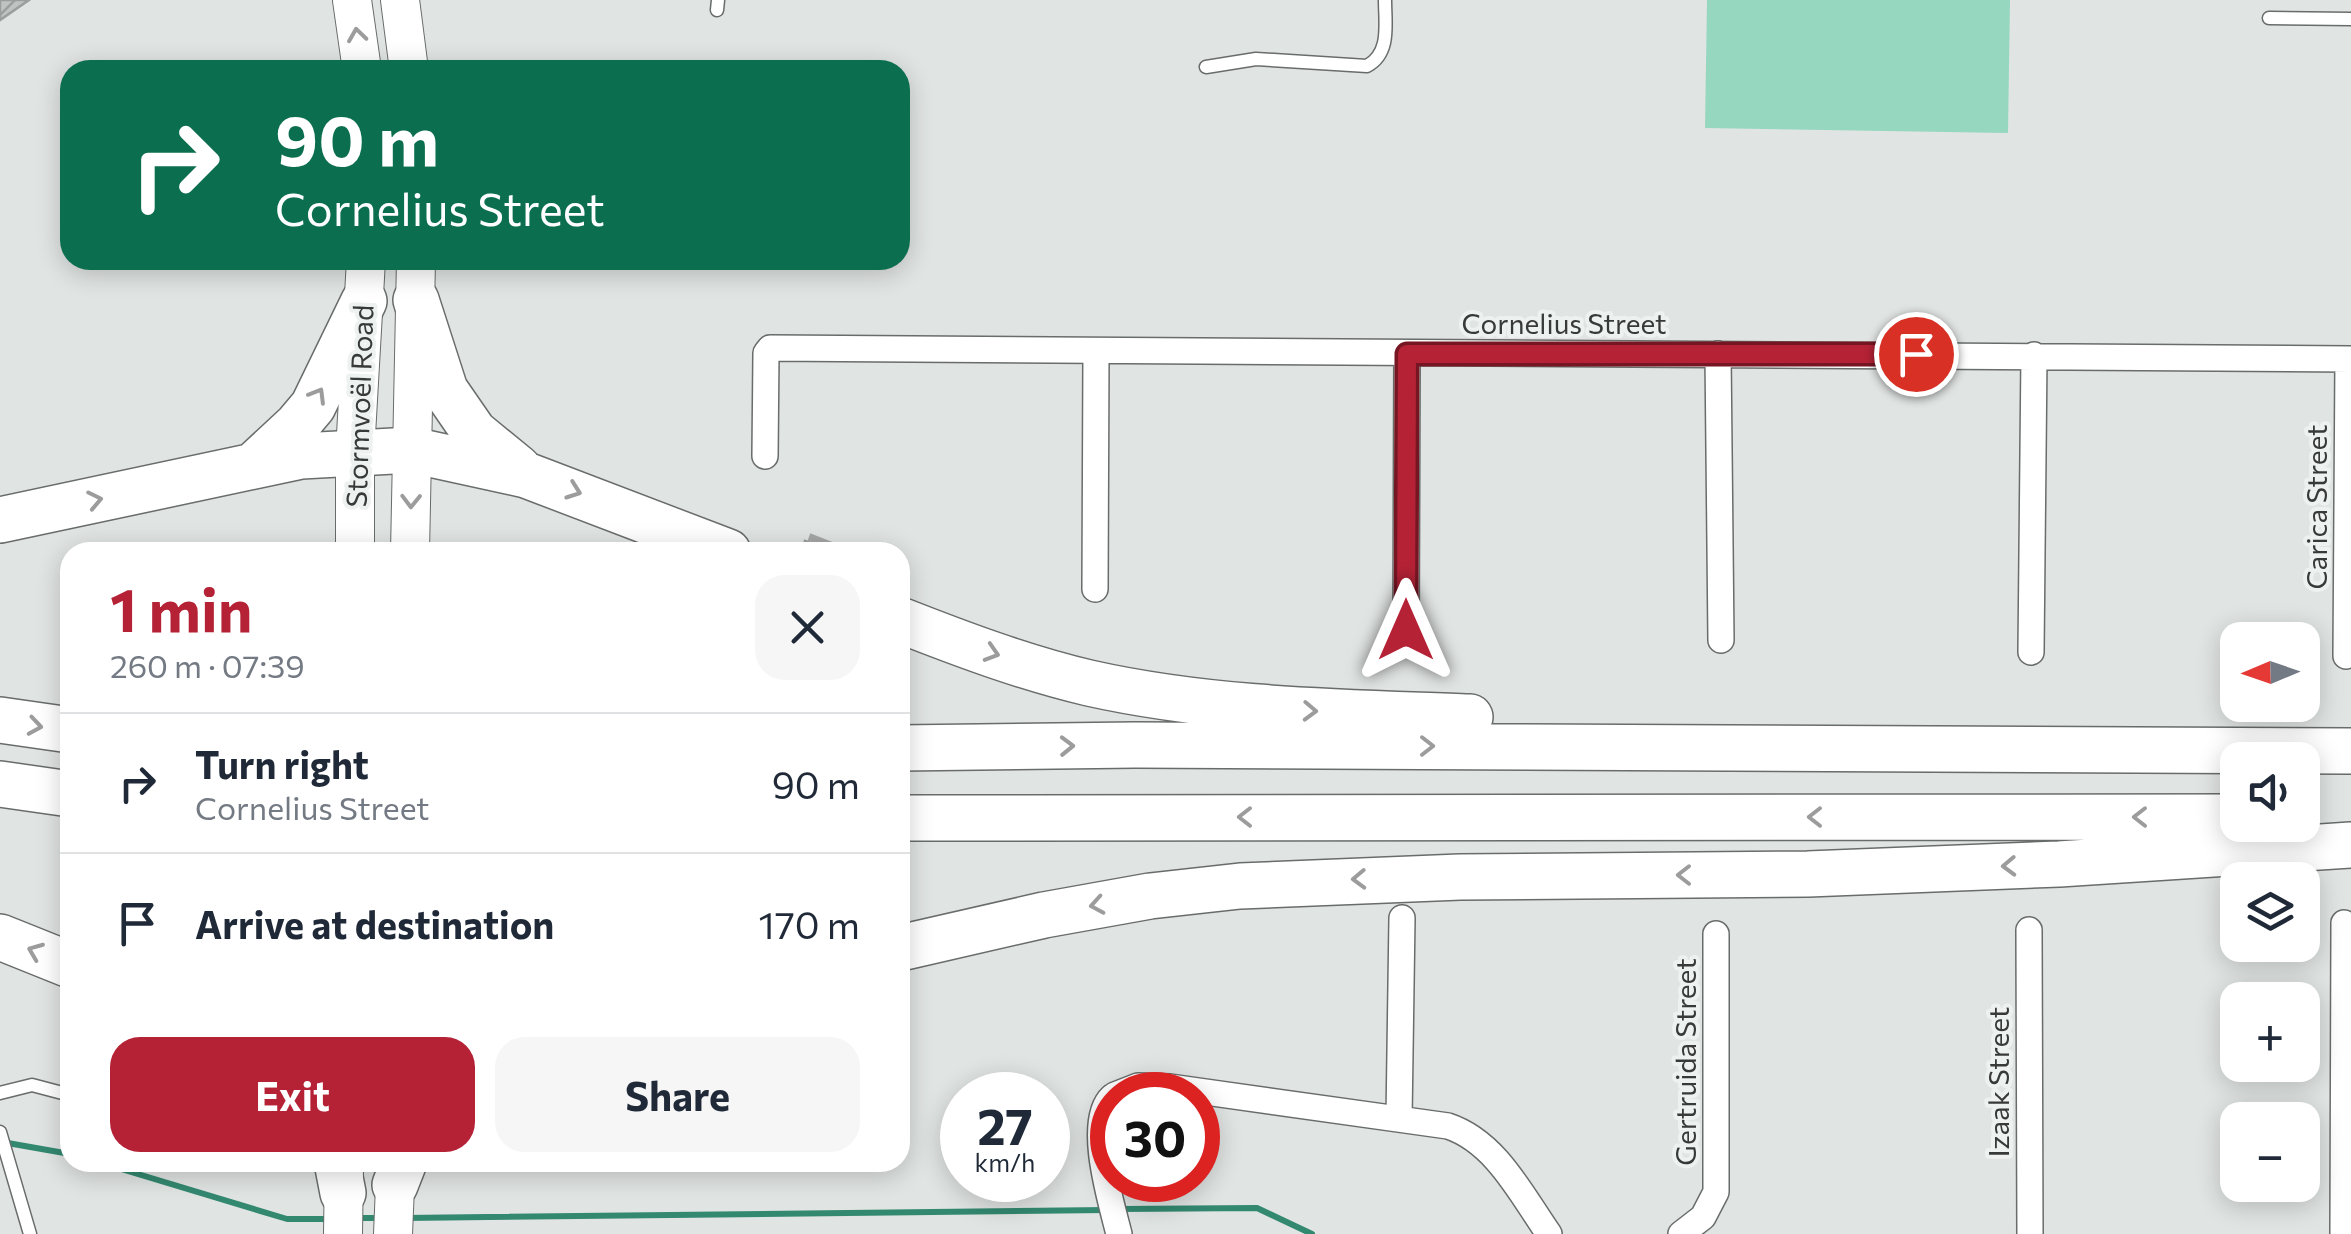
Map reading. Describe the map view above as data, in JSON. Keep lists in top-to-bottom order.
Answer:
{
  "streets": {
    "main road": ["Stormvoël Road"],
    "street": [
      "Cornelius Street",
      "Carica Street",
      "Gertruida Street",
      "Izaak Street"
    ]
  },
  "crossings": [
    ["Cornelius Street", "Carica Street"]
  ],
  "north": "left",
  "page": {
    "turn": ["90 m", "Cornelius Street"],
    "heading": ["1 min", "260 m · 07:39"],
    "map_buttons": ["+", "−"],
    "list": [
      {
        "name": "Turn right",
        "note": "Cornelius Street",
        "value": "90 m"
      },
      {
        "name": "Arrive at destination",
        "value": "170 m"
      }
    ],
    "buttons": ["Exit", "Share"],
    "speed": "27 km/h",
    "limit": "30"
  }
}
